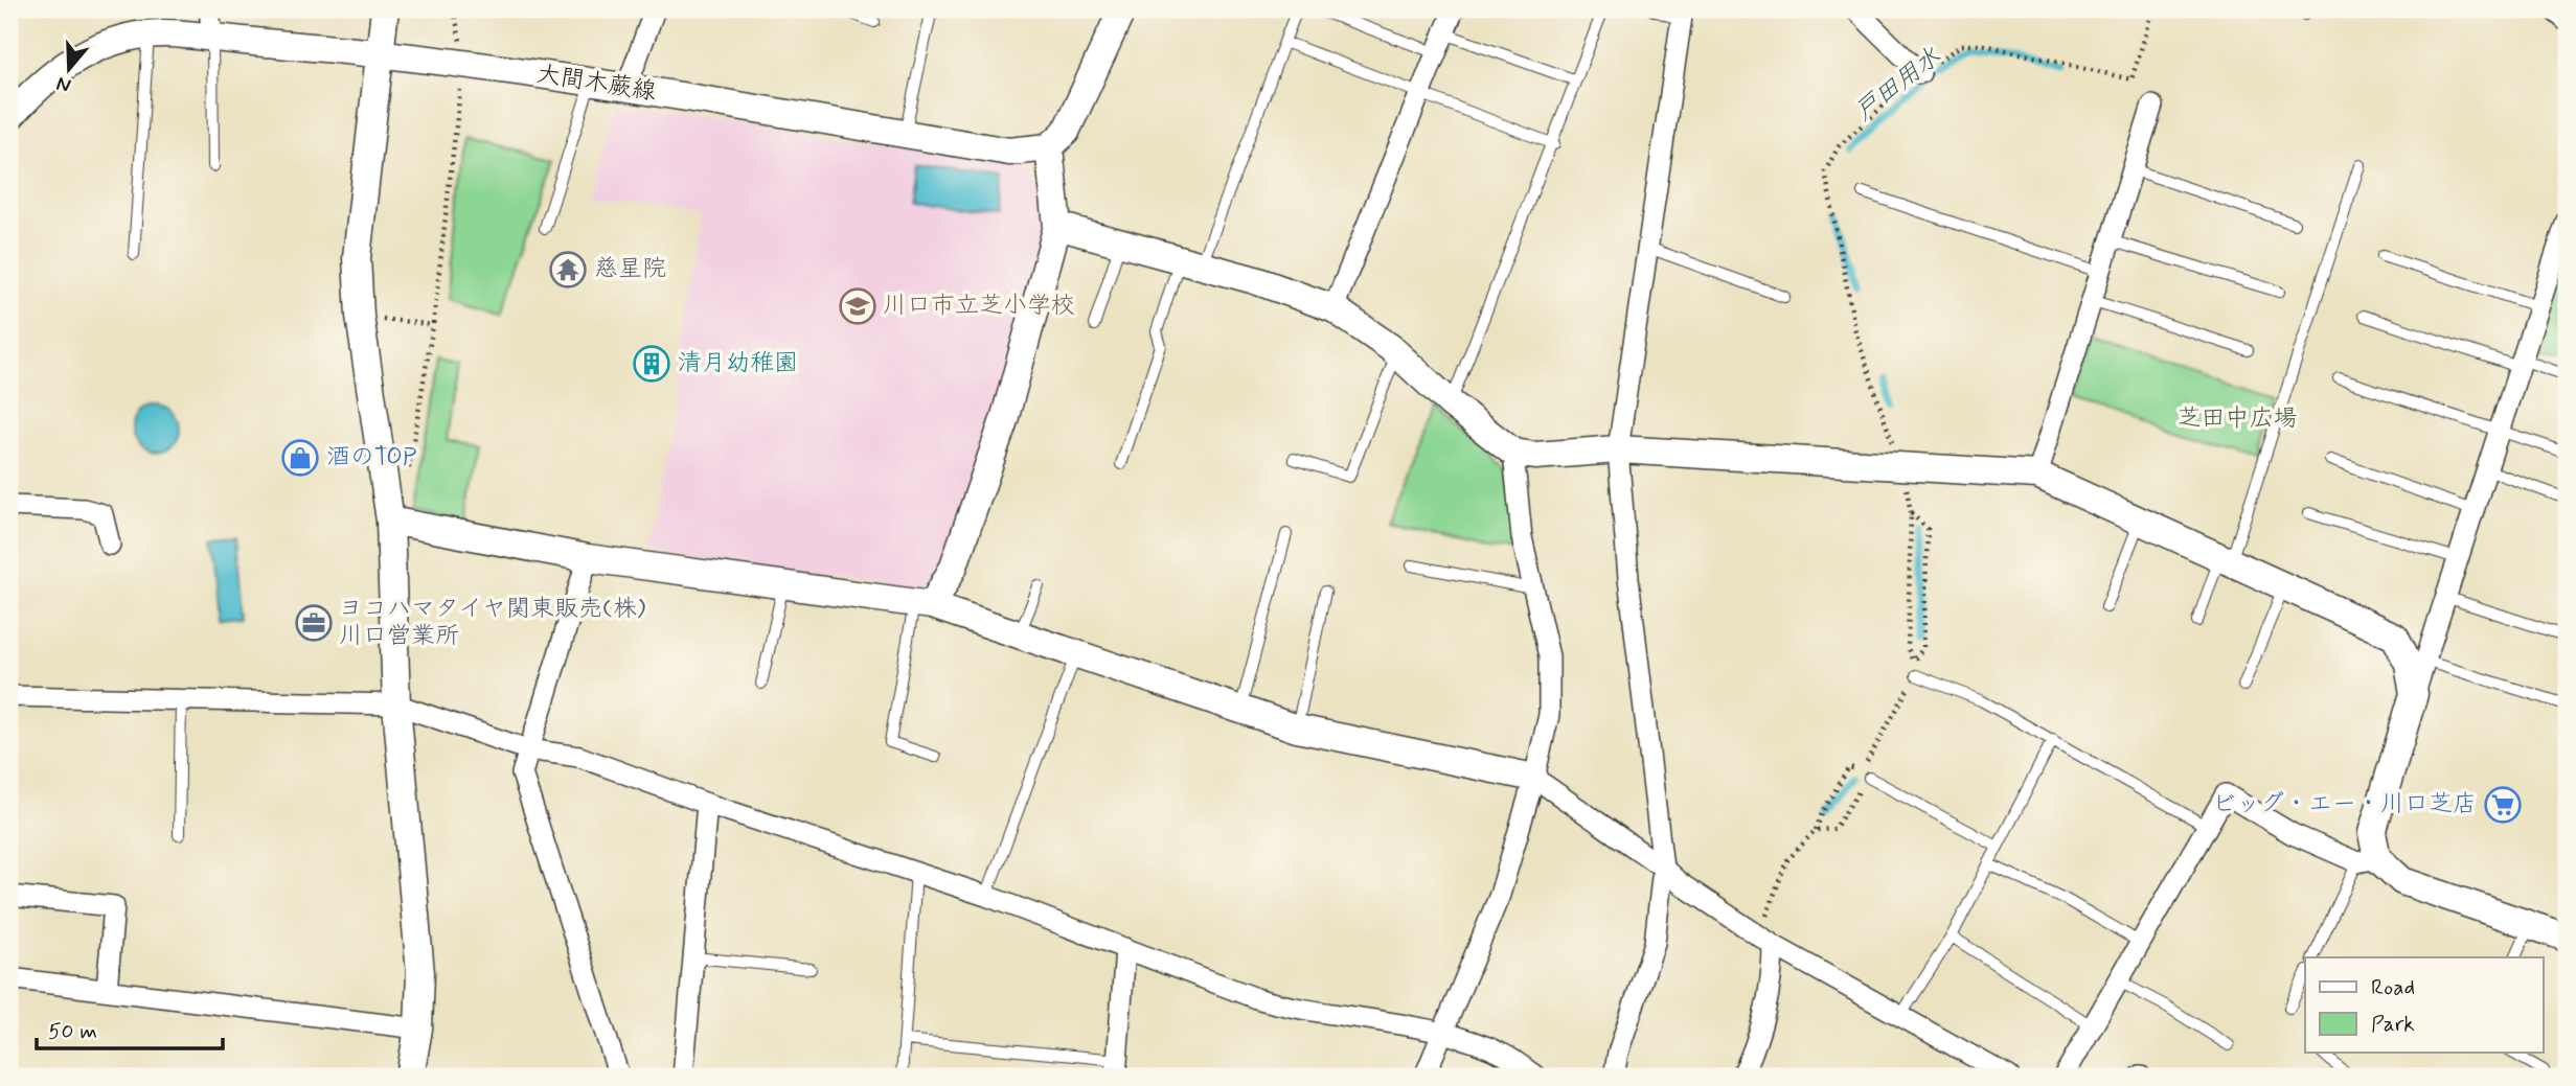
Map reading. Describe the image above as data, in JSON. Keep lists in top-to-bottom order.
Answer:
{
  "streets": {
    "street": ["大間木蕨線"]
  },
  "water": ["戸田用水"],
  "parks": ["芝田中広場"],
  "places": {
    "temple": ["慈星院"],
    "school or university": ["川口市立芝小学校"],
    "building": ["清月幼稚園"],
    "shop": ["酒のTOP"],
    "office": ["ヨコハマタイヤ関東販売(株) 川口営業所"],
    "supermarket": ["ビッグ・エー・川口芝店"]
  },
  "legend": ["Road", "Park"],
  "scale_bar": "50 m",
  "north": "bottom"
}
